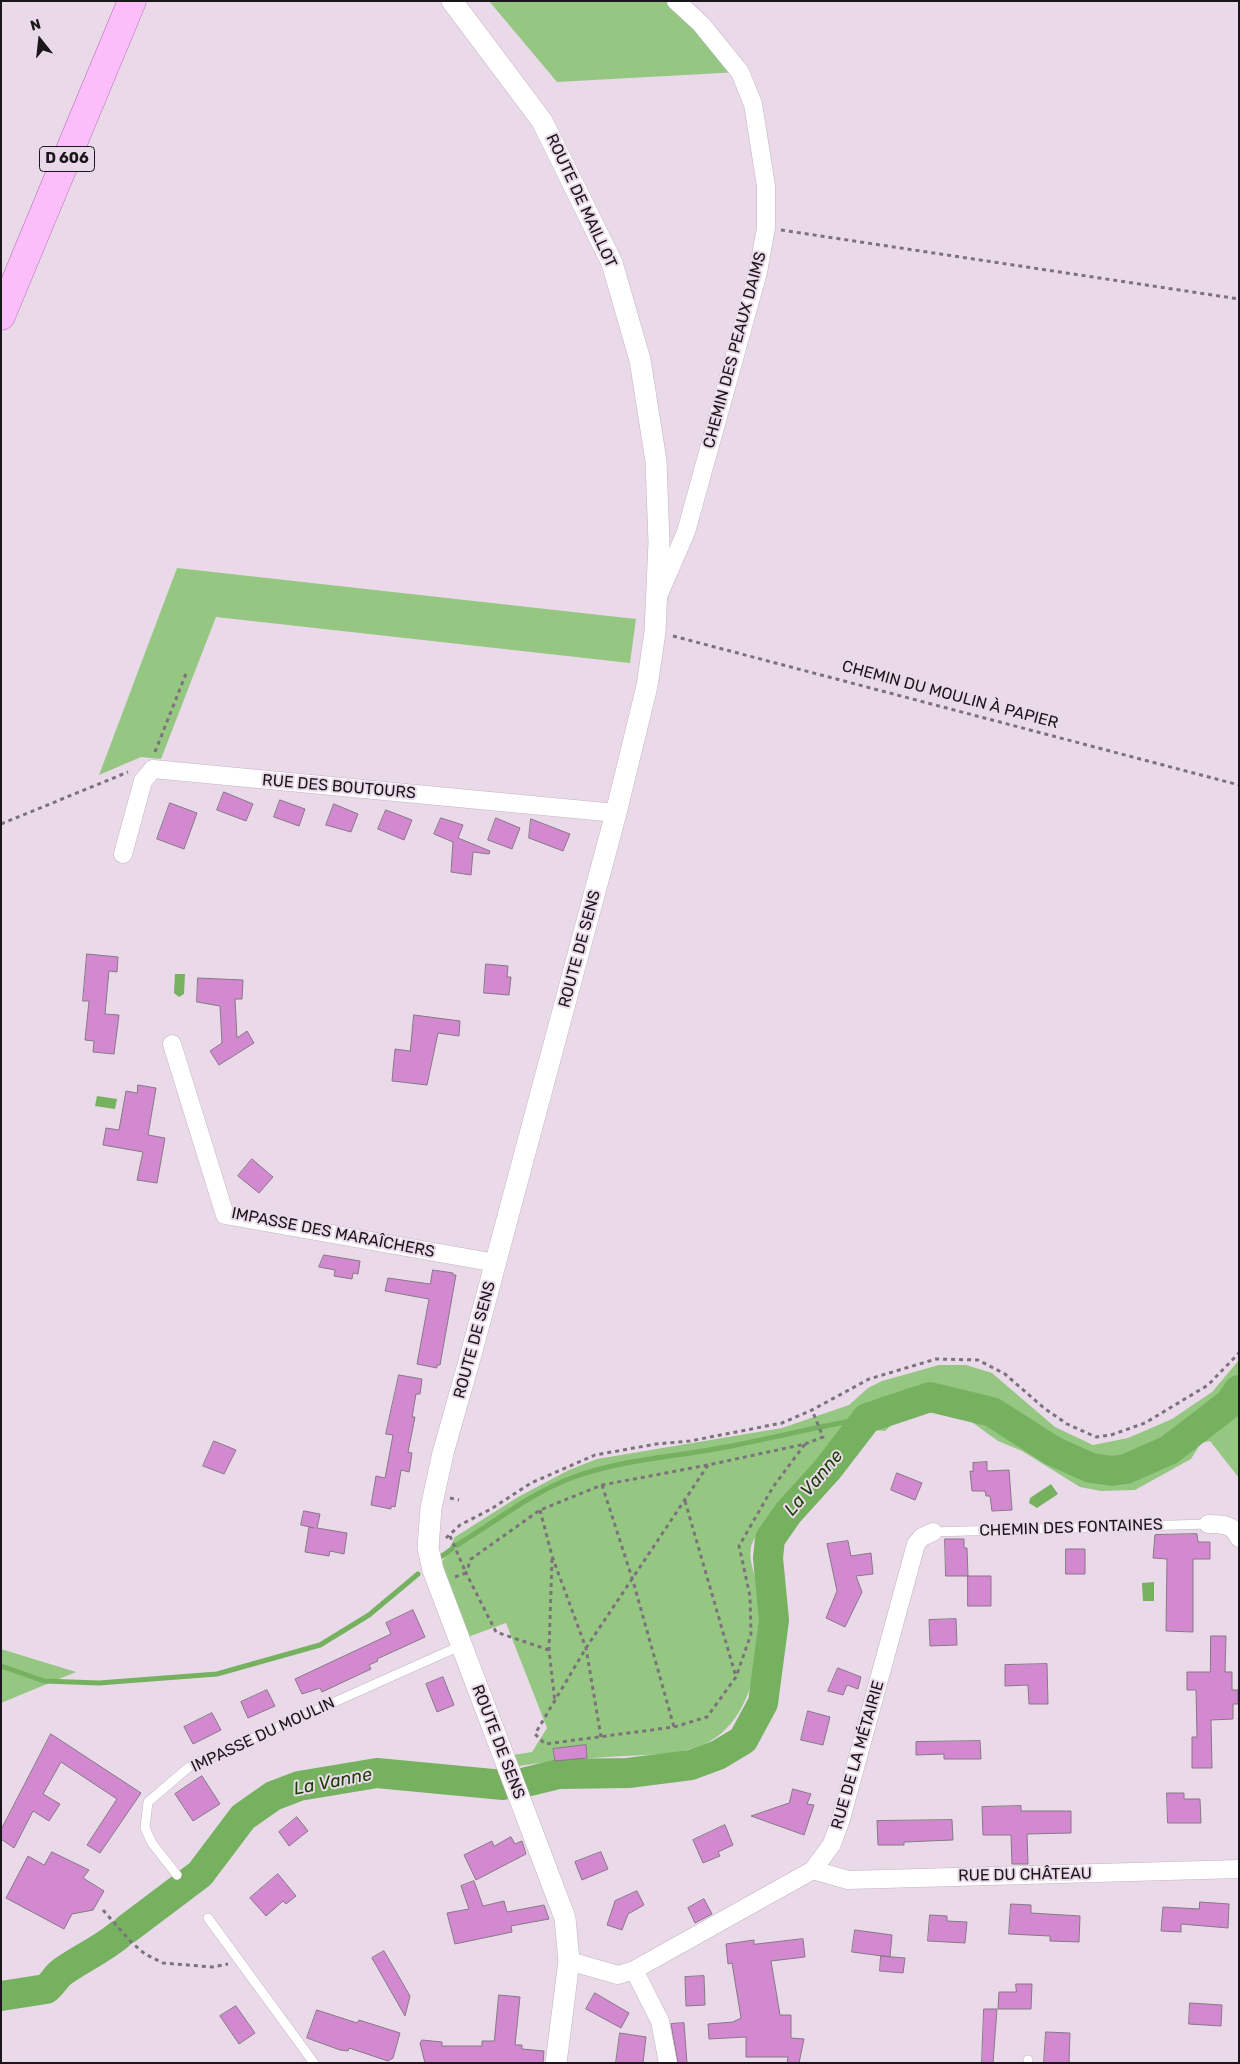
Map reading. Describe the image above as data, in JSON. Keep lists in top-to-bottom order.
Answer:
{
  "streets": {
    "main road": ["D 606"],
    "street": [
      "ROUTE DE MAILLOT",
      "CHEMIN DES PEAUX DAIMS",
      "RUE DES BOUTOURS",
      "ROUTE DE SENS",
      "IMPASSE DES MARAÎCHERS",
      "RUE DE LA MÉTAIRIE",
      "RUE DU CHÂTEAU"
    ],
    "lane": ["CHEMIN DES FONTAINES", "IMPASSE DU MOULIN"],
    "path": ["CHEMIN DU MOULIN À PAPIER"]
  },
  "crossings": [
    ["ROUTE DE MAILLOT", "CHEMIN DES PEAUX DAIMS"],
    ["ROUTE DE MAILLOT", "ROUTE DE SENS"],
    ["CHEMIN DES PEAUX DAIMS", "ROUTE DE SENS"],
    ["CHEMIN DU MOULIN À PAPIER", "ROUTE DE SENS"],
    ["RUE DES BOUTOURS", "ROUTE DE SENS"],
    ["ROUTE DE SENS", "IMPASSE DES MARAÎCHERS"],
    ["ROUTE DE SENS", "IMPASSE DU MOULIN"],
    ["CHEMIN DES FONTAINES", "RUE DE LA MÉTAIRIE"],
    ["RUE DE LA MÉTAIRIE", "RUE DU CHÂTEAU"]
  ],
  "water": ["La Vanne"],
  "north": "top"
}
